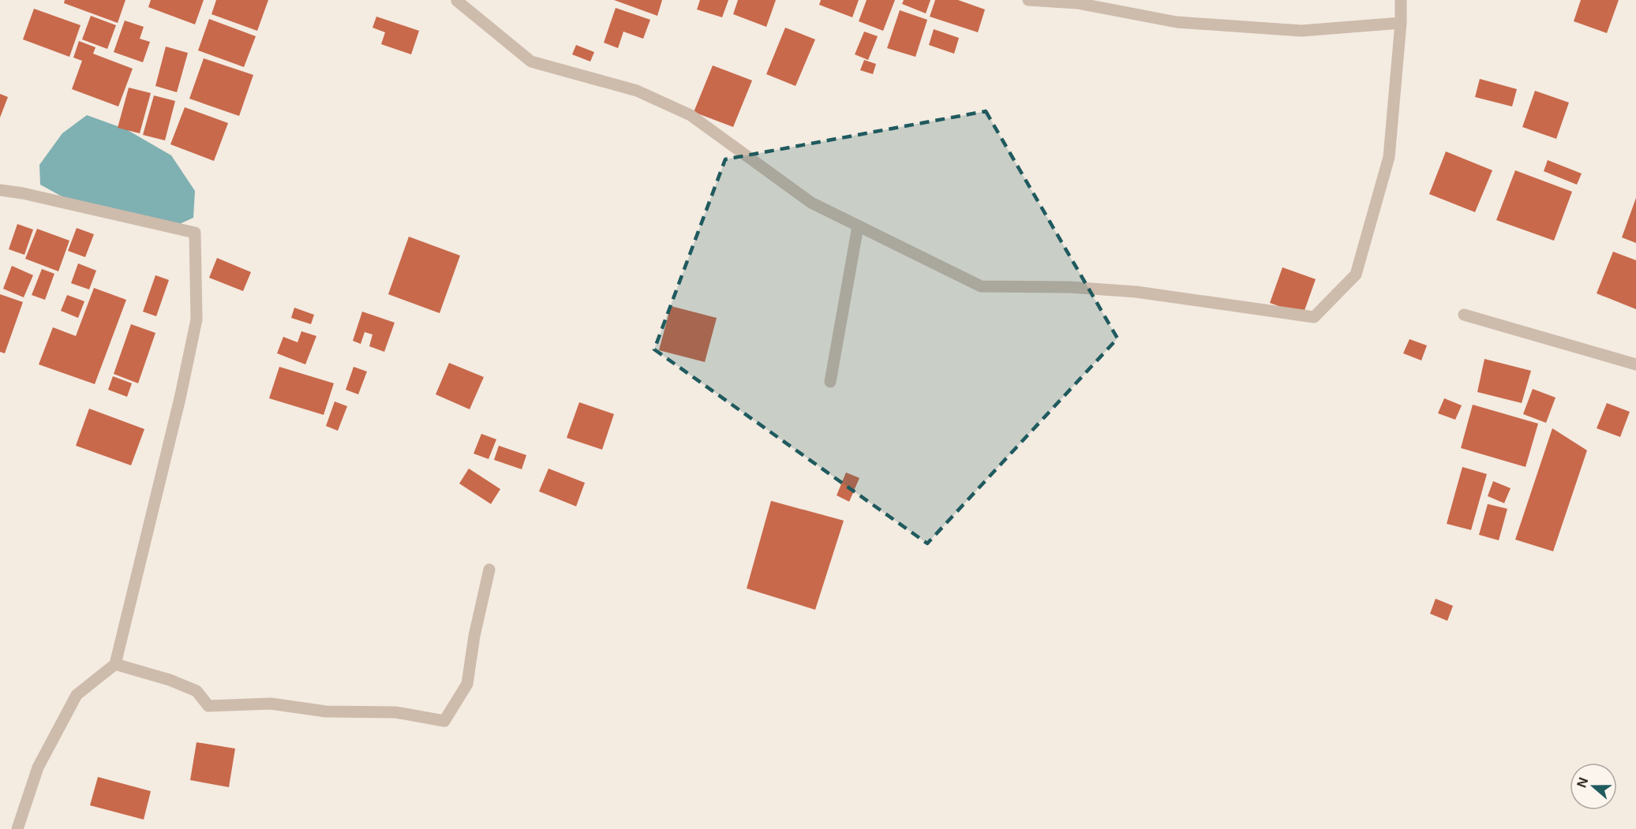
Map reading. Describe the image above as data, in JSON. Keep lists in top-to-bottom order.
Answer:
{
  "north": "left"
}
